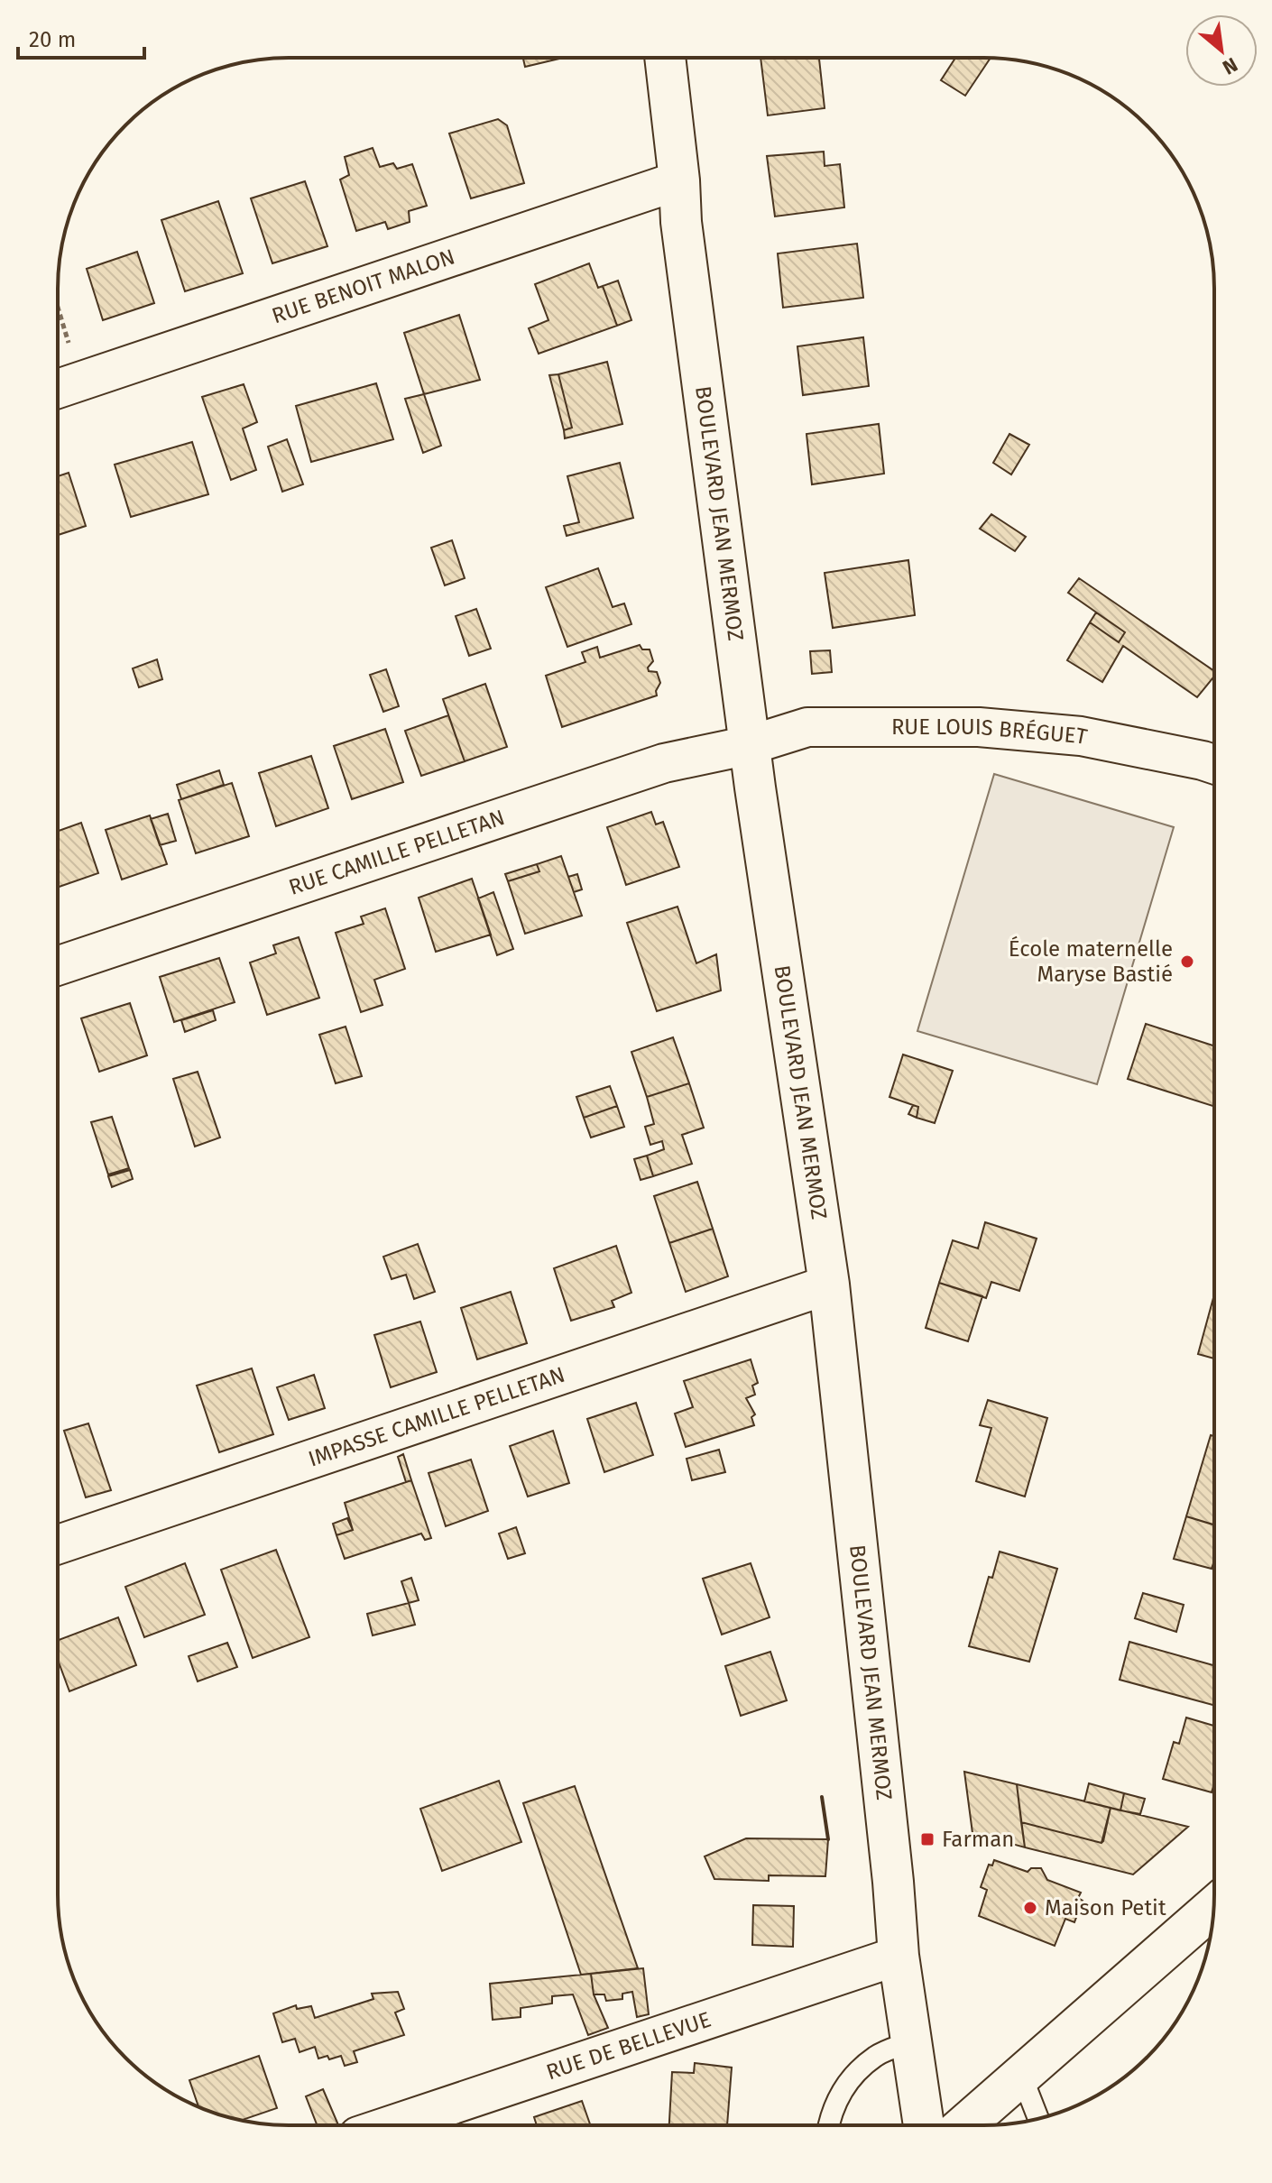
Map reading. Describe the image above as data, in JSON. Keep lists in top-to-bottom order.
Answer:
{
  "streets": {
    "street": [
      "RUE BENOIT MALON",
      "BOULEVARD JEAN MERMOZ",
      "RUE LOUIS BRÉGUET",
      "RUE CAMILLE PELLETAN",
      "IMPASSE CAMILLE PELLETAN",
      "RUE DE BELLEVUE"
    ]
  },
  "crossings": [
    ["RUE BENOIT MALON", "BOULEVARD JEAN MERMOZ"],
    ["BOULEVARD JEAN MERMOZ", "RUE LOUIS BRÉGUET"],
    ["BOULEVARD JEAN MERMOZ", "RUE CAMILLE PELLETAN"],
    ["BOULEVARD JEAN MERMOZ", "IMPASSE CAMILLE PELLETAN"],
    ["BOULEVARD JEAN MERMOZ", "RUE DE BELLEVUE"],
    ["RUE LOUIS BRÉGUET", "RUE CAMILLE PELLETAN"]
  ],
  "places": {
    "other": ["École maternelle Maryse Bastié", "Maison Petit"],
    "transit": ["Farman"]
  },
  "scale_bar": "20 m",
  "north": "bottom right"
}
